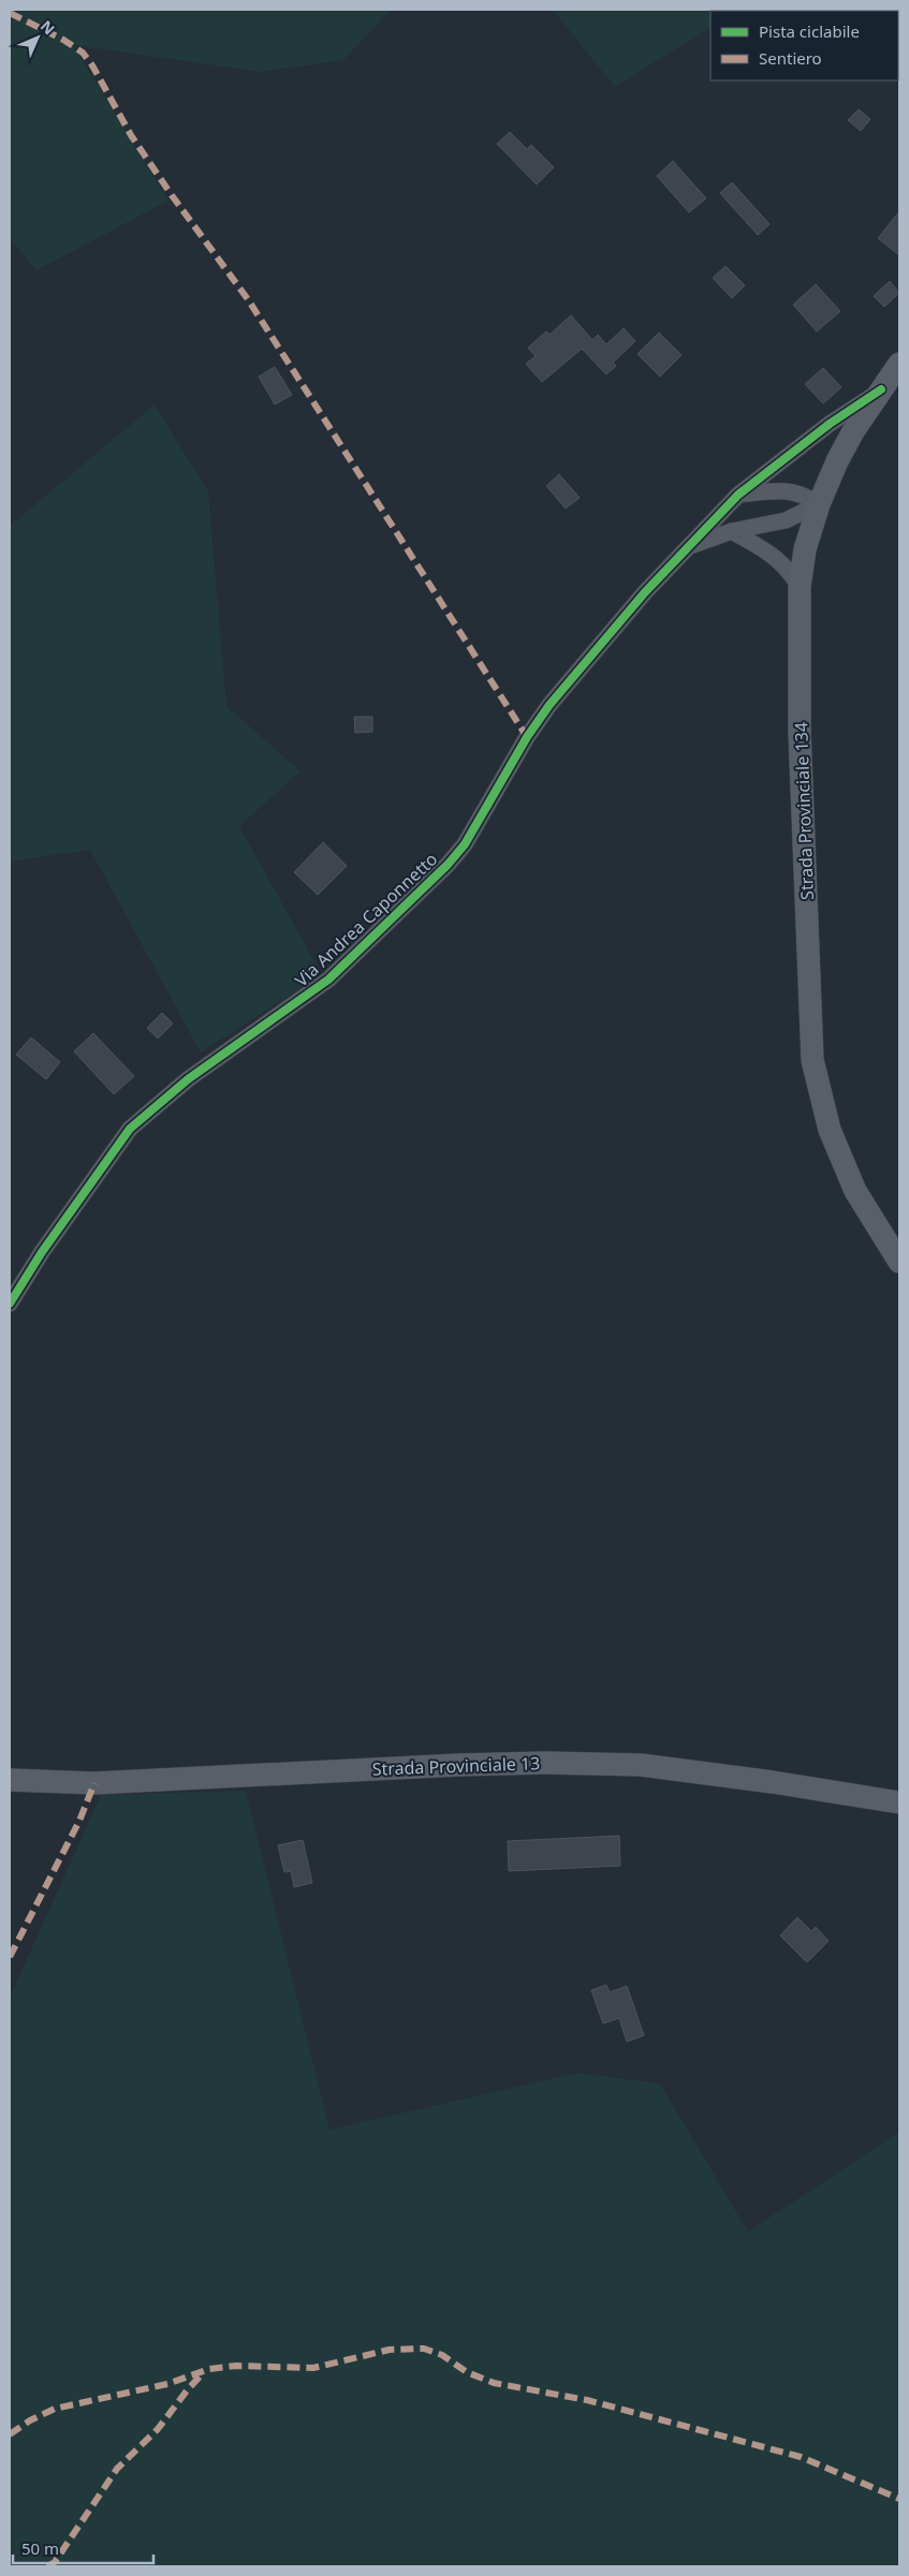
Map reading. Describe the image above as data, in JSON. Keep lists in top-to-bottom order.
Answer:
{
  "streets": {
    "main road": ["Strada Provinciale 134", "Strada Provinciale 13"],
    "street": ["Via Andrea Caponnetto"]
  },
  "crossings": [
    ["Strada Provinciale 134", "Via Andrea Caponnetto"]
  ],
  "legend": ["Pista ciclabile", "Sentiero"],
  "scale_bar": "50 m",
  "north": "top right"
}
